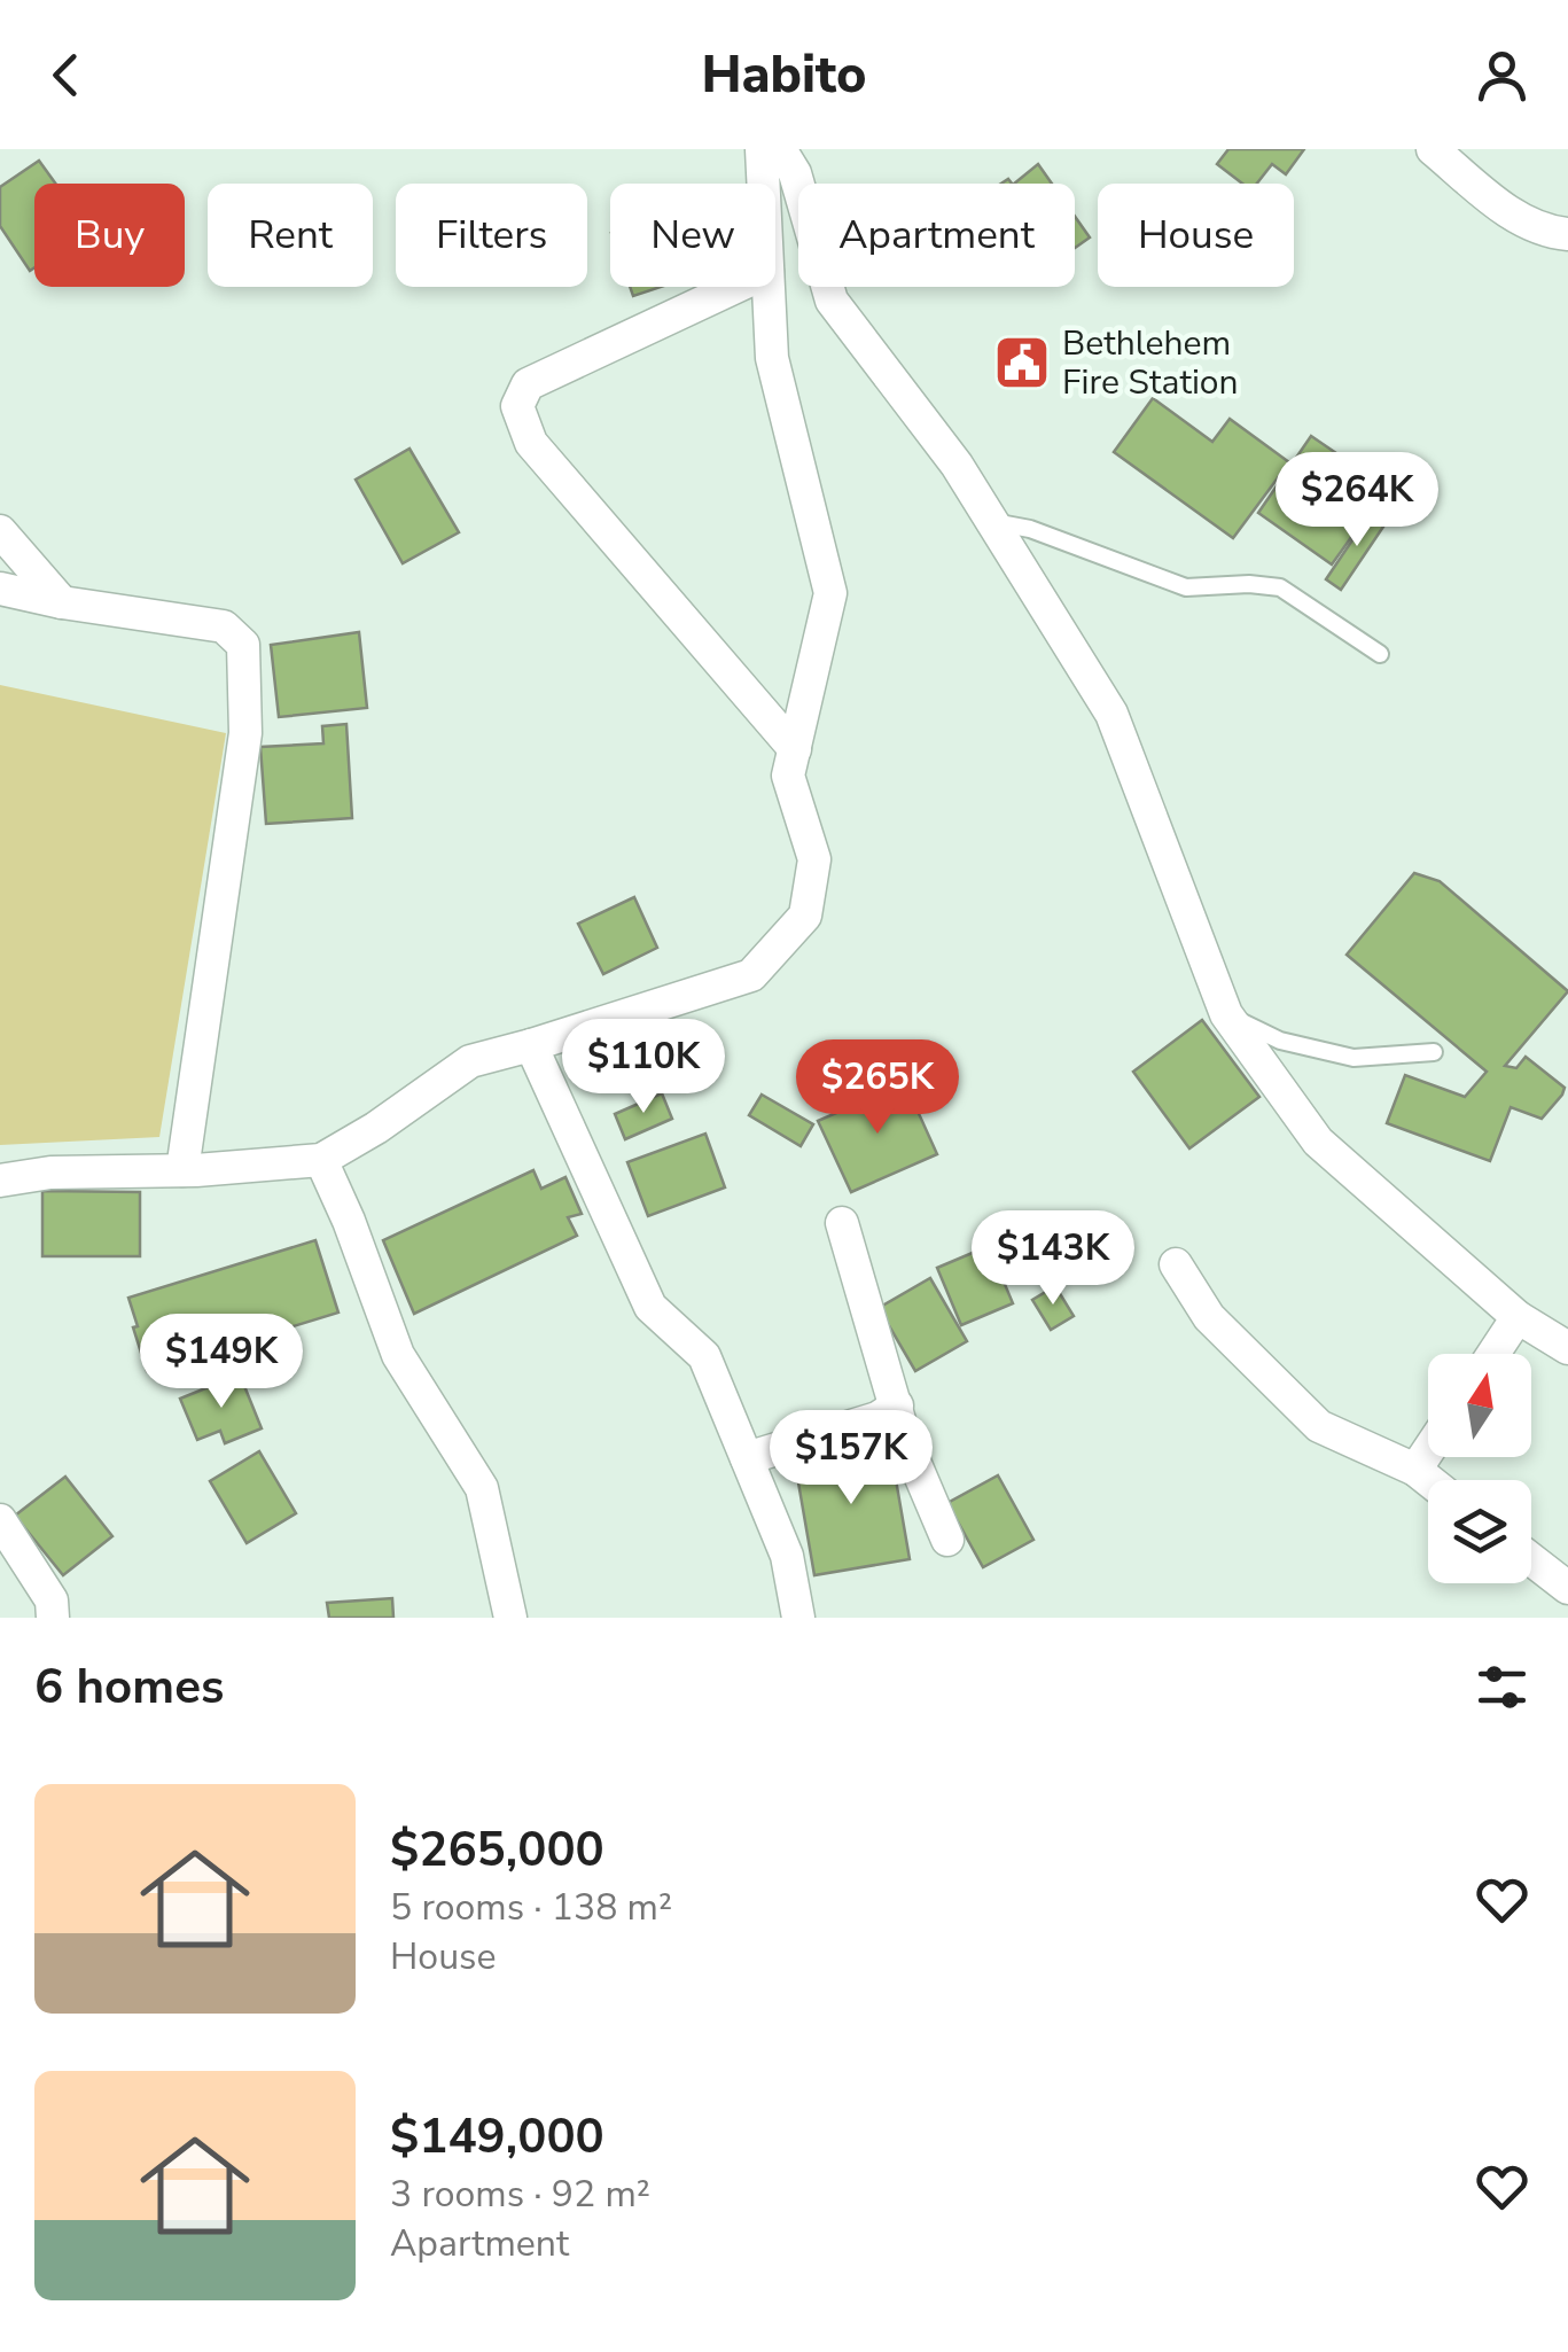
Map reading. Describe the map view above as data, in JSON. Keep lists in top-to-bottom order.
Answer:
{
  "places": {
    "public building": ["Bethlehem Fire Station"]
  },
  "north": "top",
  "page": {
    "header": "Habito",
    "chip": [
      "Buy",
      "Rent",
      "Filters",
      "New",
      "Apartment",
      "House"
    ],
    "price": [
      "$264K",
      "$110K",
      "$265K",
      "$143K",
      "$149K",
      "$157K"
    ],
    "heading": "6 homes",
    "list": [
      {
        "name": "$265,000",
        "note": "5 rooms · 138 m² · House"
      },
      {
        "name": "$149,000",
        "note": "3 rooms · 92 m² · Apartment"
      }
    ]
  }
}
